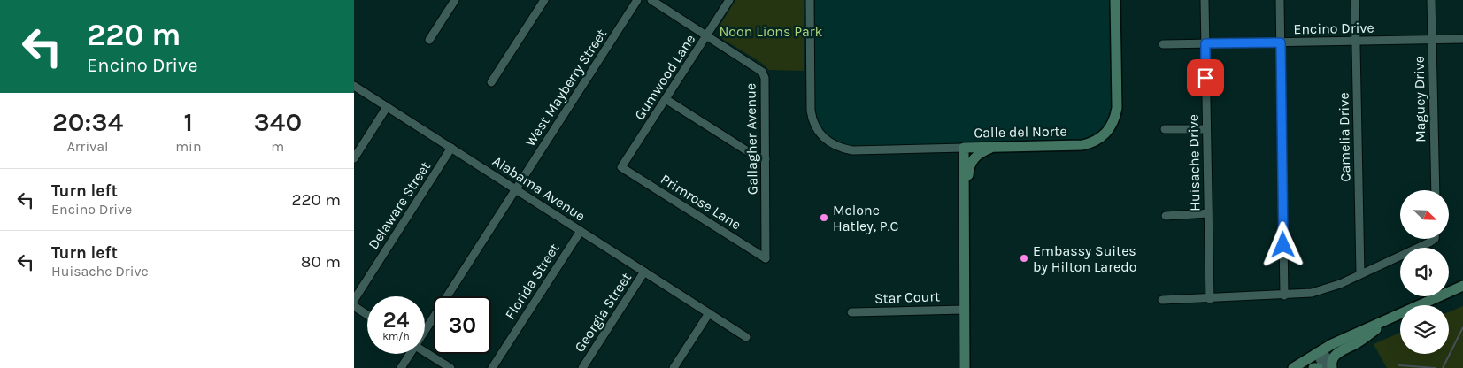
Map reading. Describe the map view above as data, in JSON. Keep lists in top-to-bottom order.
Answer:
{
  "streets": {
    "street": [
      "Encino Drive",
      "Gumwood Lane",
      "West Mayberry Street",
      "Maguey Drive",
      "Calle del Norte",
      "Camelia Drive",
      "Gallagher Avenue",
      "Huisache Drive",
      "Alabama Avenue",
      "Primrose Lane",
      "Delaware Street",
      "Florida Street",
      "Star Court",
      "Georgia Street"
    ]
  },
  "crossings": [
    ["Encino Drive", "Maguey Drive"],
    ["Encino Drive", "Camelia Drive"],
    ["Encino Drive", "Huisache Drive"],
    ["Gumwood Lane", "Gallagher Avenue"],
    ["Gumwood Lane", "Primrose Lane"],
    ["West Mayberry Street", "Alabama Avenue"],
    ["Calle del Norte", "Star Court"],
    ["Gallagher Avenue", "Primrose Lane"],
    ["Alabama Avenue", "Delaware Street"],
    ["Alabama Avenue", "Florida Street"],
    ["Alabama Avenue", "Georgia Street"]
  ],
  "parks": ["Noon Lions Park"],
  "places": ["Melone Hatley, P.C", "Embassy Suites by Hilton Laredo"],
  "north": "bottom right",
  "page": {
    "turn": ["220 m", "Encino Drive"],
    "eta": [
      "20:34",
      "Arrival",
      "1",
      "min",
      "340",
      "m"
    ],
    "list": [
      {
        "name": "Turn left",
        "note": "Encino Drive",
        "value": "220 m"
      },
      {
        "name": "Turn left",
        "note": "Huisache Drive",
        "value": "80 m"
      }
    ],
    "speed": "24 km/h",
    "limit": "30"
  }
}
